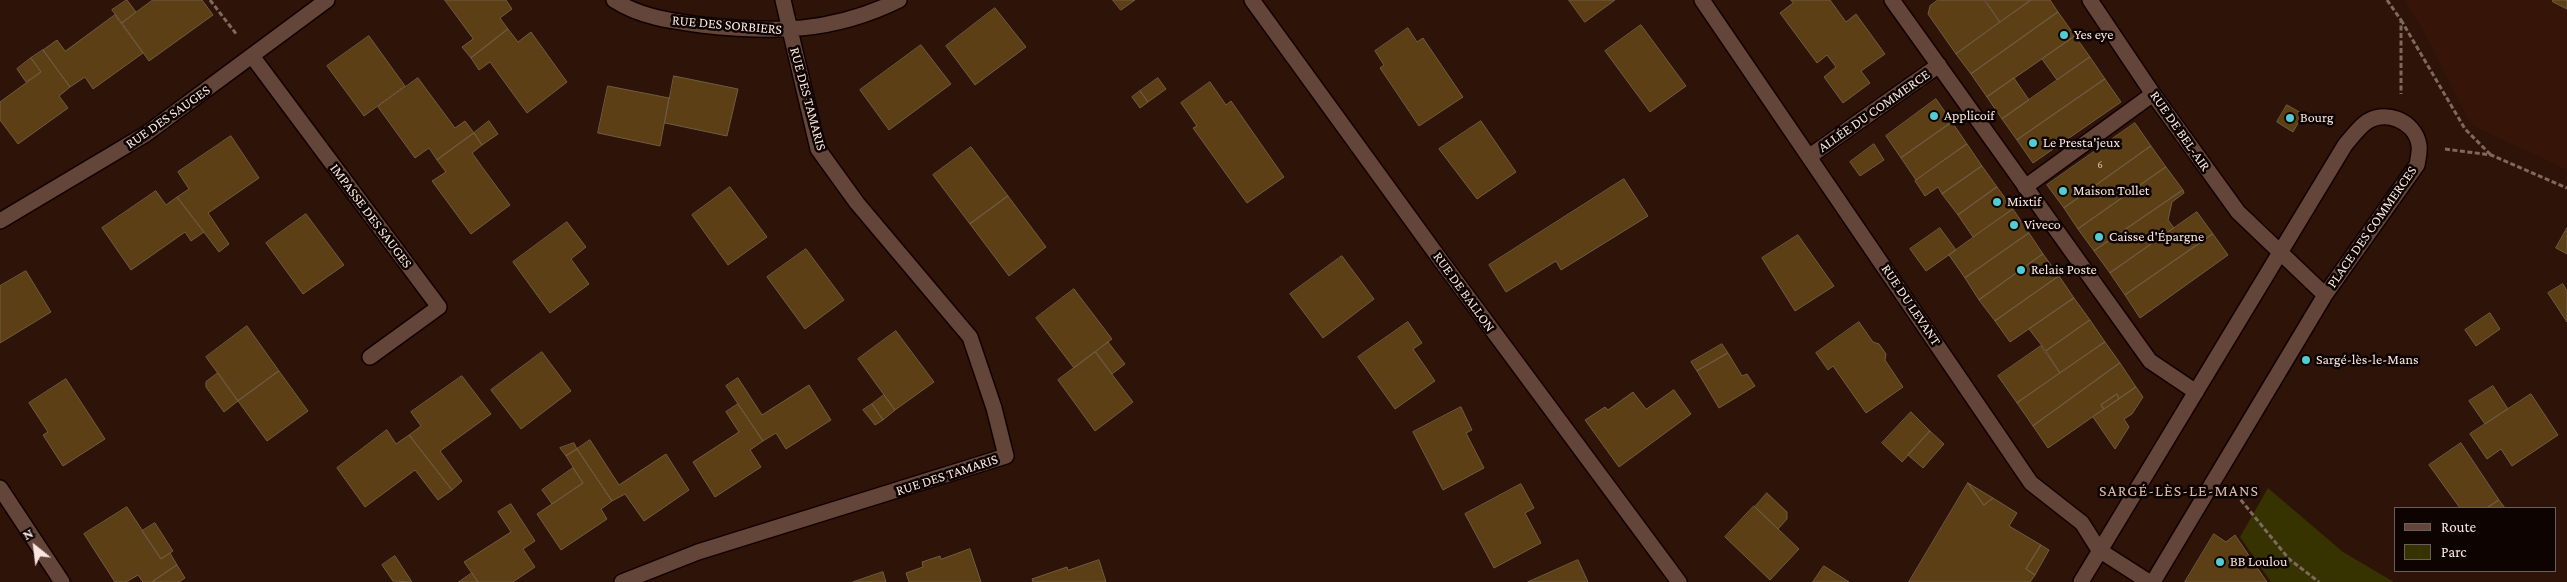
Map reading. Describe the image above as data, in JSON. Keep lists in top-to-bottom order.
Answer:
{
  "streets": {
    "street": [
      "RUE DES SORBIERS",
      "RUE DES TAMARIS",
      "ALLÉE DU COMMERCE",
      "RUE DES SAUGES",
      "RUE DE BEL-AIR",
      "IMPASSE DES SAUGES",
      "PLACE DES COMMERCES",
      "RUE DE BALLON",
      "RUE DU LEVANT"
    ]
  },
  "crossings": [
    ["RUE DES SORBIERS", "RUE DES TAMARIS"],
    ["ALLÉE DU COMMERCE", "RUE DU LEVANT"],
    ["RUE DES SAUGES", "IMPASSE DES SAUGES"],
    ["RUE DE BEL-AIR", "PLACE DES COMMERCES"]
  ],
  "districts": ["SARGÉ-LÈS-LE-MANS"],
  "places": [
    "Yes eye",
    "Applicoif",
    "Bourg",
    "Le Presta'jeux",
    "Maison Tollet",
    "Mixtif",
    "Viveco",
    "Caisse d'Épargne",
    "Relais Poste",
    "Sargé-lès-le-Mans",
    "BB Loulou"
  ],
  "house_numbers": ["6"],
  "legend": ["Route", "Parc"],
  "north": "top left"
}
